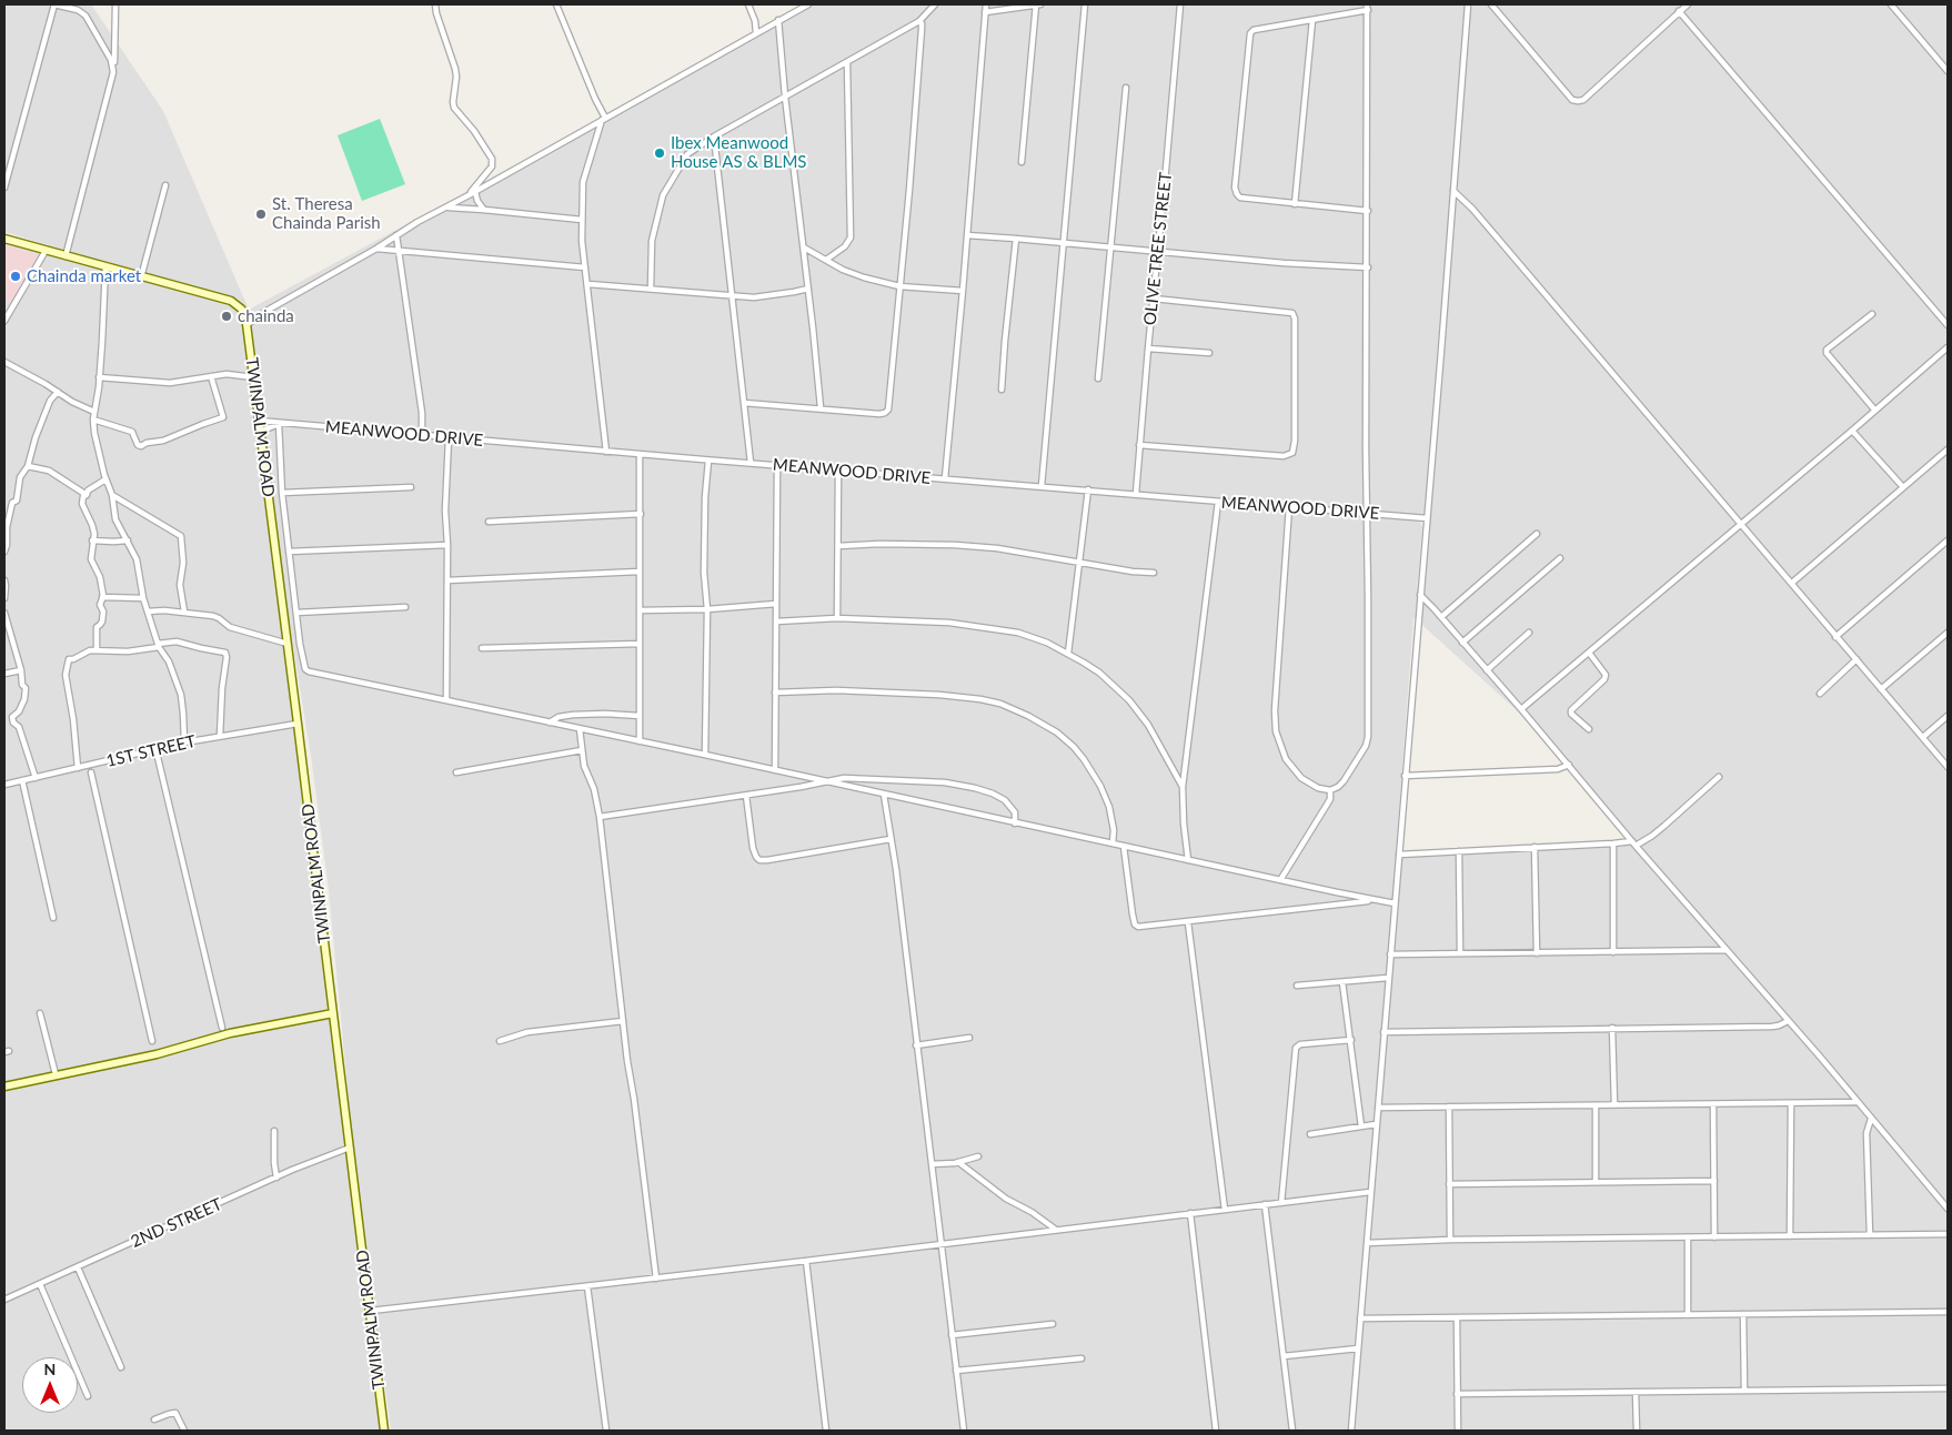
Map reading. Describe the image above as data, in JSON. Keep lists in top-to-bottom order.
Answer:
{
  "streets": {
    "main road": ["TWINPALM ROAD"],
    "street": [
      "OLIVE TREE STREET",
      "MEANWOOD DRIVE",
      "1ST STREET",
      "2ND STREET"
    ]
  },
  "crossings": [
    ["OLIVE TREE STREET", "MEANWOOD DRIVE"],
    ["TWINPALM ROAD", "MEANWOOD DRIVE"],
    ["TWINPALM ROAD", "1ST STREET"],
    ["TWINPALM ROAD", "2ND STREET"]
  ],
  "places": [
    "Ibex Meanwood House AS & BLMS",
    "St. Theresa Chainda Parish",
    "Chainda market",
    "chainda"
  ],
  "north": "top"
}
